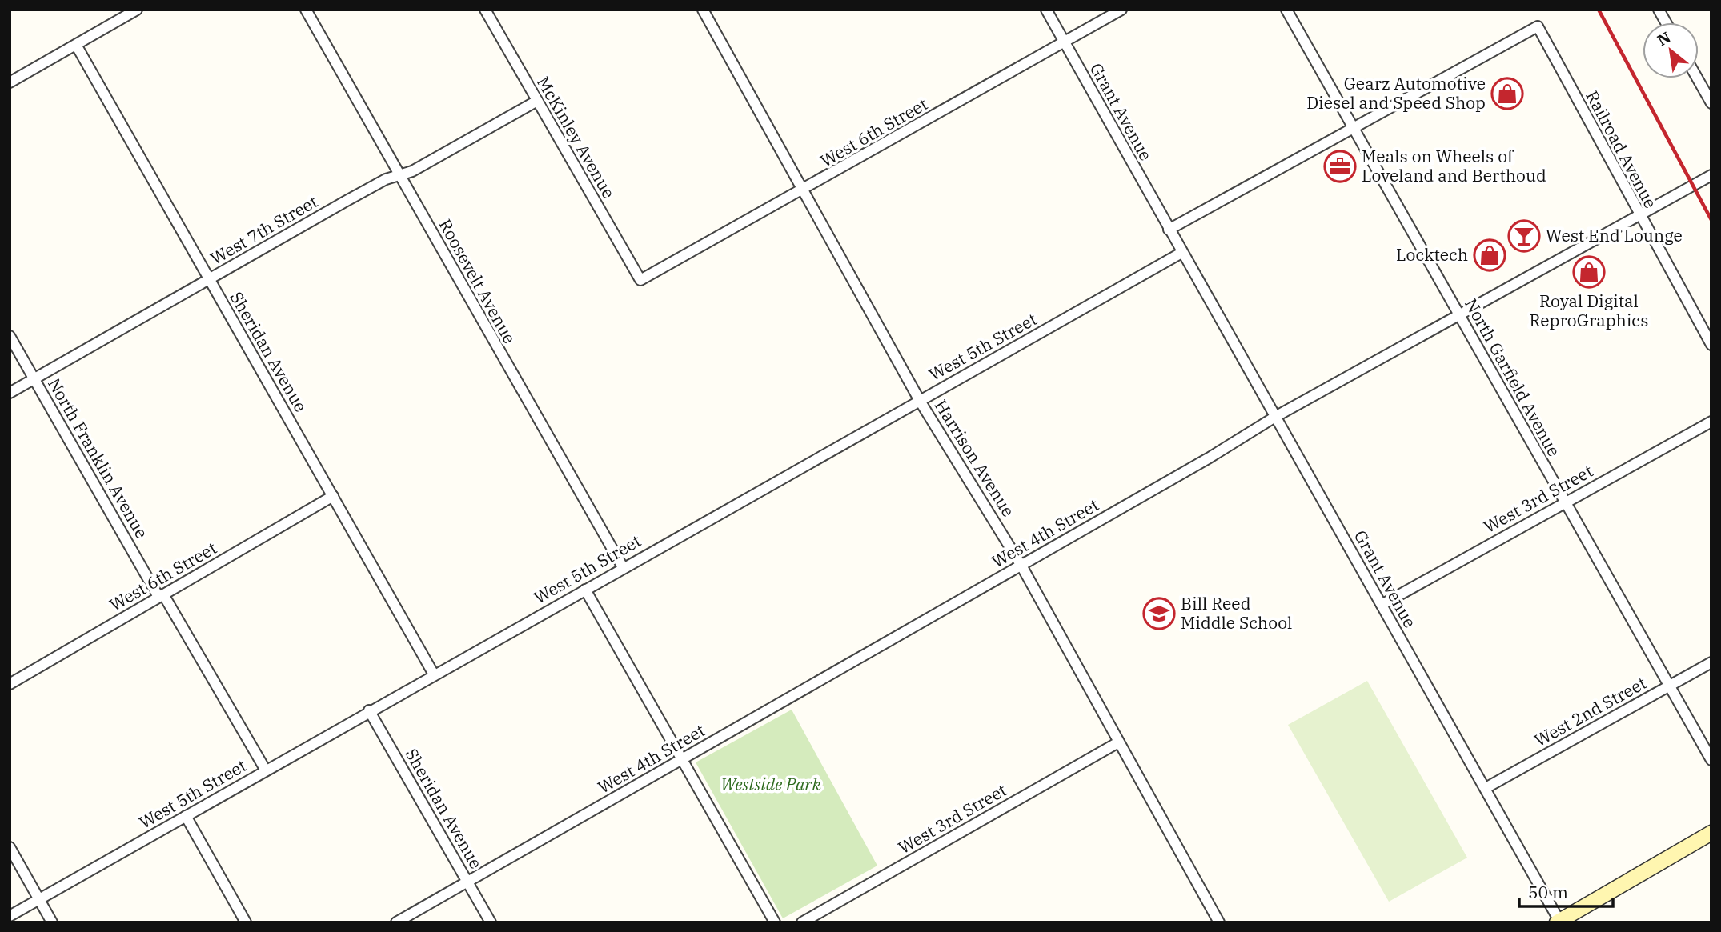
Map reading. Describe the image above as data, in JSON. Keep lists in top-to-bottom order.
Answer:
{
  "streets": {
    "street": [
      "Grant Avenue",
      "West 6th Street",
      "McKinley Avenue",
      "Railroad Avenue",
      "West 7th Street",
      "Roosevelt Avenue",
      "West 5th Street",
      "Sheridan Avenue",
      "North Garfield Avenue",
      "North Franklin Avenue",
      "Harrison Avenue",
      "West 3rd Street",
      "West 4th Street",
      "West 2nd Street"
    ]
  },
  "crossings": [
    ["Grant Avenue", "West 6th Street"],
    ["Grant Avenue", "West 5th Street"],
    ["Grant Avenue", "West 3rd Street"],
    ["Grant Avenue", "West 4th Street"],
    ["Grant Avenue", "West 2nd Street"],
    ["West 6th Street", "McKinley Avenue"],
    ["West 6th Street", "Sheridan Avenue"],
    ["West 6th Street", "North Franklin Avenue"],
    ["West 6th Street", "Harrison Avenue"],
    ["McKinley Avenue", "West 7th Street"],
    ["Railroad Avenue", "North Garfield Avenue"],
    ["Railroad Avenue", "West 4th Street"],
    ["West 7th Street", "Roosevelt Avenue"],
    ["West 7th Street", "Sheridan Avenue"],
    ["West 7th Street", "North Franklin Avenue"],
    ["Roosevelt Avenue", "West 5th Street"],
    ["West 5th Street", "Sheridan Avenue"],
    ["West 5th Street", "North Franklin Avenue"],
    ["West 5th Street", "Harrison Avenue"],
    ["Sheridan Avenue", "West 4th Street"],
    ["North Garfield Avenue", "West 3rd Street"],
    ["North Garfield Avenue", "West 4th Street"],
    ["North Garfield Avenue", "West 2nd Street"],
    ["Harrison Avenue", "West 3rd Street"],
    ["Harrison Avenue", "West 4th Street"]
  ],
  "parks": ["Westside Park"],
  "places": {
    "shop": ["Gearz Automotive Diesel and Speed Shop", "Locktech", "Royal Digital ReproGraphics"],
    "office": ["Meals on Wheels of Loveland and Berthoud"],
    "bar": ["West End Lounge"],
    "school or university": ["Bill Reed Middle School"]
  },
  "scale_bar": "50 m",
  "north": "top left"
}
